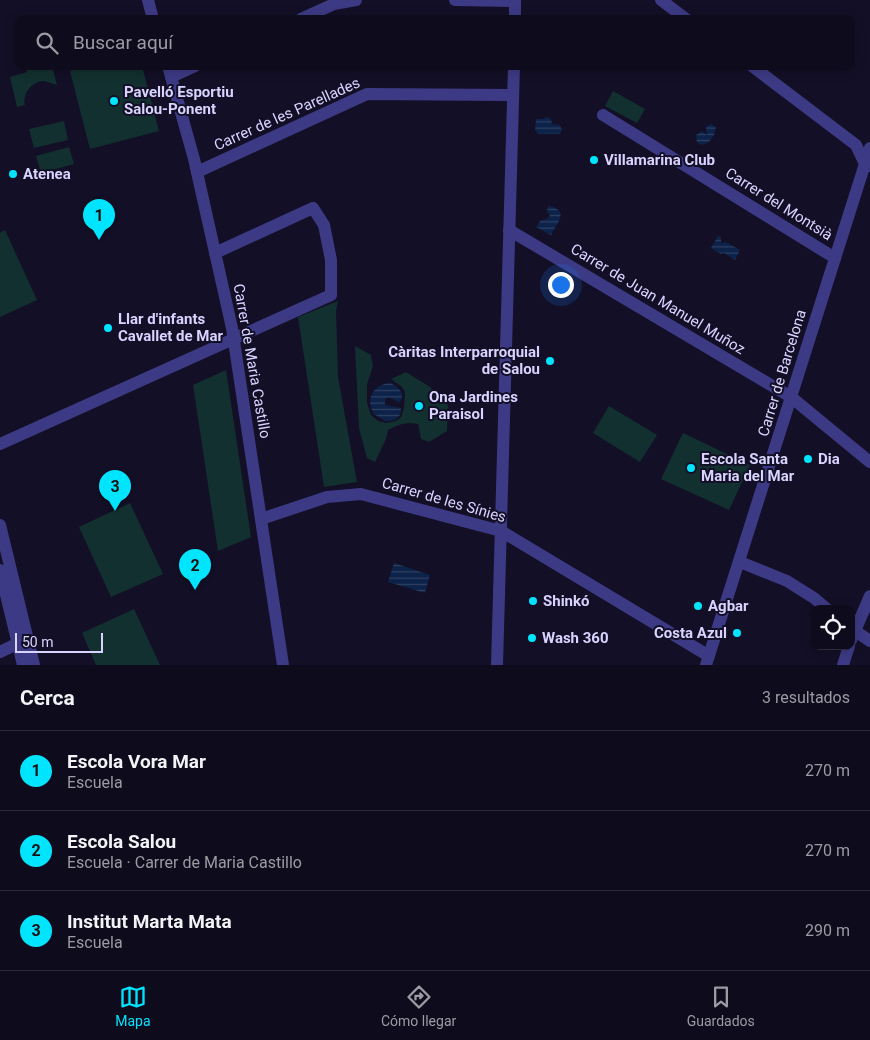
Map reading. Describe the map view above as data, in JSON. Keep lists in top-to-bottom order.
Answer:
{
  "streets": {
    "street": [
      "Carrer de les Parellades",
      "Carrer del Montsià",
      "Carrer de Juan Manuel Muñoz",
      "Carrer de Maria Castillo",
      "Carrer de Barcelona",
      "Carrer de les Sínies"
    ]
  },
  "crossings": [
    ["Carrer de les Parellades", "Carrer de Maria Castillo"],
    ["Carrer del Montsià", "Carrer de Barcelona"],
    ["Carrer de Juan Manuel Muñoz", "Carrer de Barcelona"],
    ["Carrer de Maria Castillo", "Carrer de les Sínies"],
    ["Carrer de Barcelona", "Carrer de les Sínies"]
  ],
  "places": [
    "Pavelló Esportiu Salou-Ponent",
    "Villamarina Club",
    "Atenea",
    "Llar d'infants Cavallet de Mar",
    "Càritas Interparroquial de Salou",
    "Ona Jardines Paraisol",
    "Dia",
    "Escola Santa Maria del Mar",
    "Shinkó",
    "Agbar",
    "Costa Azul",
    "Wash 360"
  ],
  "scale_bar": "50 m",
  "page": {
    "search": "Buscar aquí",
    "pins": ["1", "3", "2"],
    "scale": "50 m",
    "heading": ["Cerca", "3 resultados"],
    "list": [
      {
        "mark": "1",
        "name": "Escola Vora Mar",
        "note": "Escuela",
        "value": "270 m"
      },
      {
        "mark": "2",
        "name": "Escola Salou",
        "note": "Escuela · Carrer de Maria Castillo",
        "value": "270 m"
      },
      {
        "mark": "3",
        "name": "Institut Marta Mata",
        "note": "Escuela",
        "value": "290 m"
      }
    ],
    "nav": ["Mapa", "Cómo llegar", "Guardados"]
  }
}
